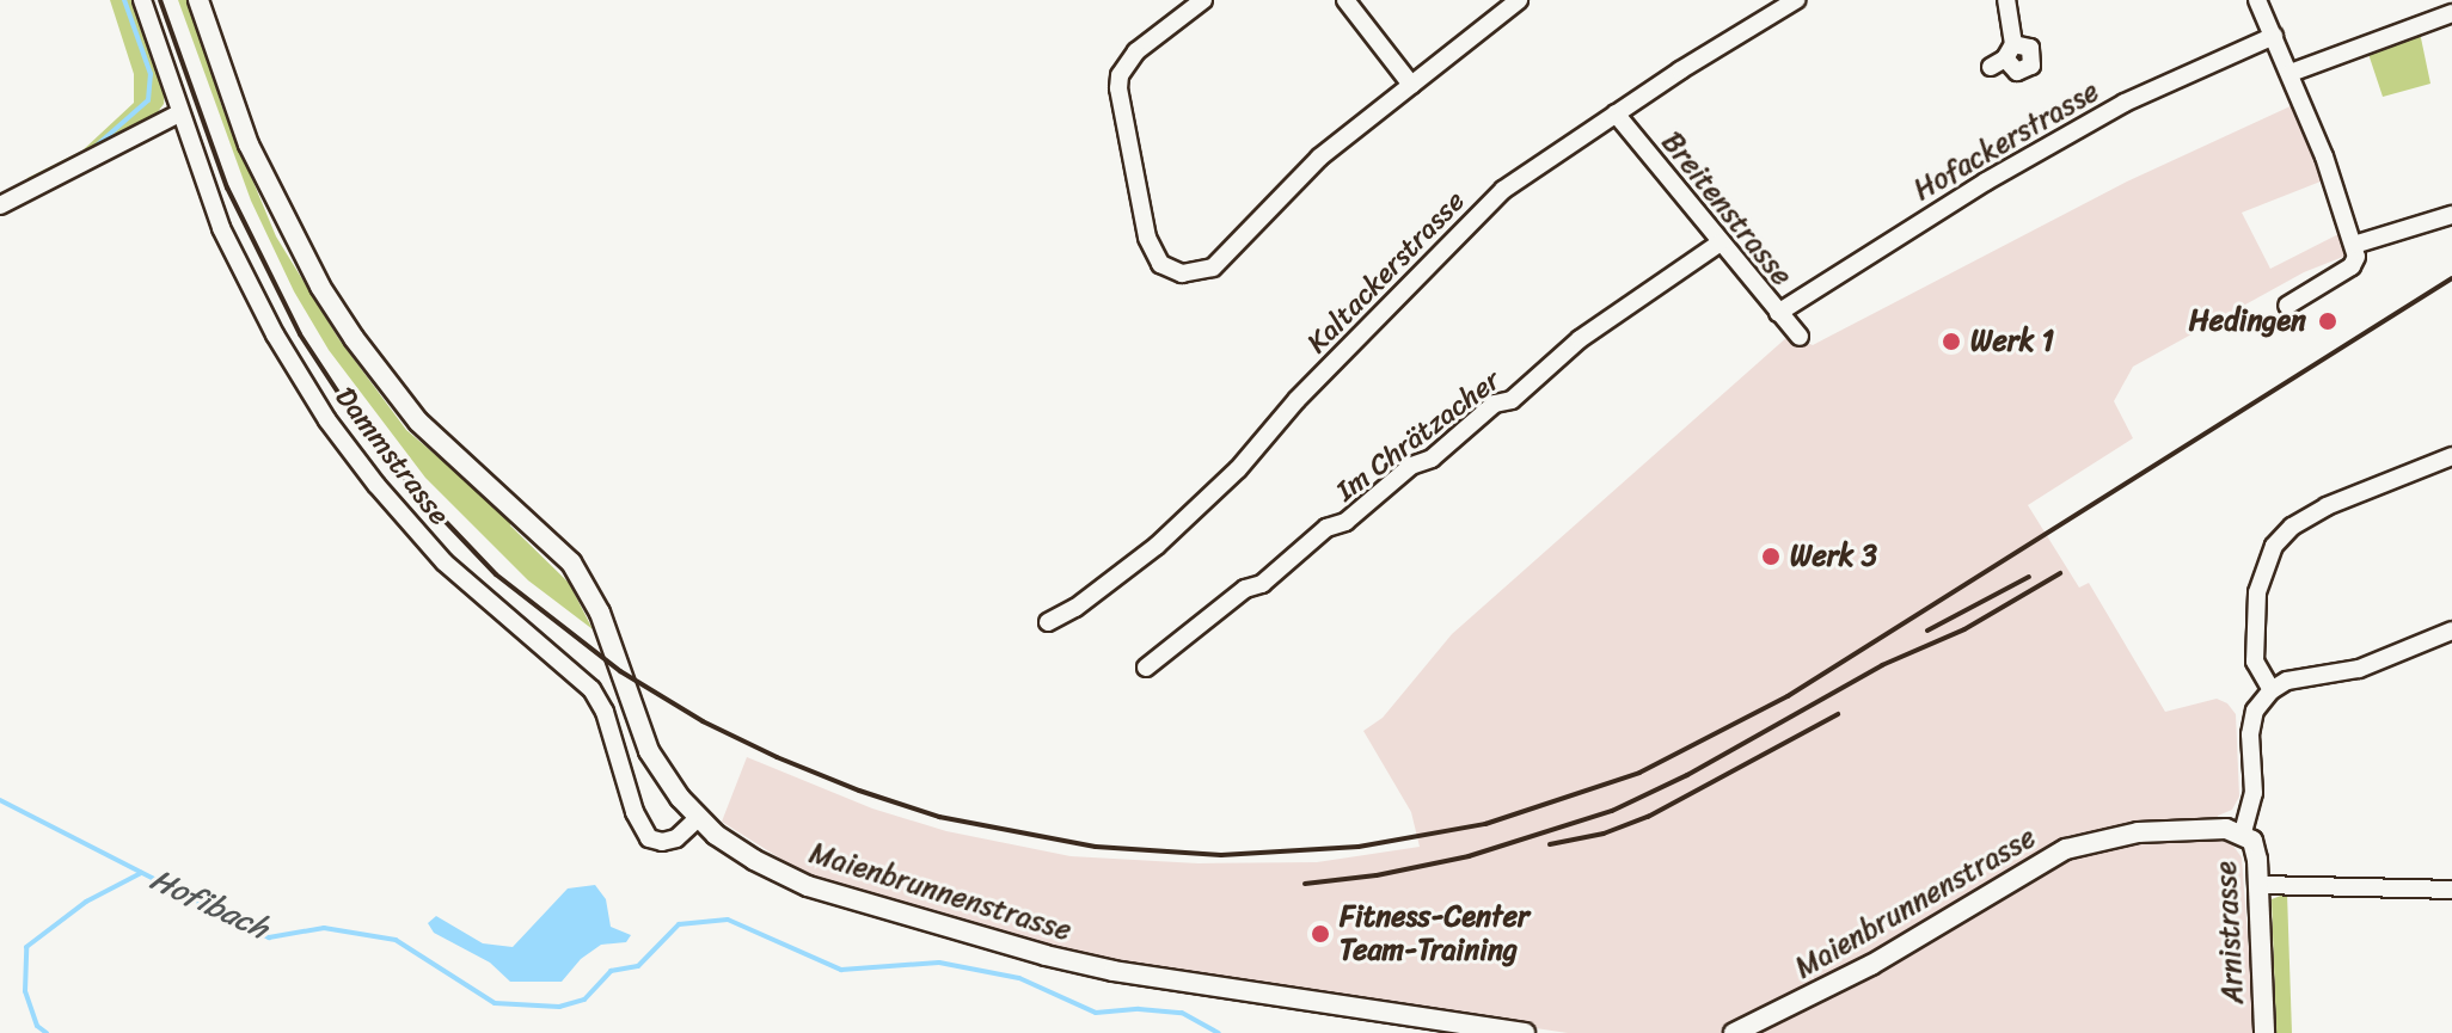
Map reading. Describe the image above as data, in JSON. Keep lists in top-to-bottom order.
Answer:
{
  "streets": {
    "street": [
      "Hofackerstrasse",
      "Breitenstrasse",
      "Kaltackerstrasse",
      "Im Chrätzacher",
      "Dammstrasse",
      "Maienbrunnenstrasse",
      "Arnistrasse"
    ]
  },
  "crossings": [
    ["Hofackerstrasse", "Breitenstrasse"],
    ["Breitenstrasse", "Kaltackerstrasse"],
    ["Breitenstrasse", "Im Chrätzacher"],
    ["Dammstrasse", "Maienbrunnenstrasse"],
    ["Maienbrunnenstrasse", "Arnistrasse"]
  ],
  "water": ["Hofibach"],
  "places": [
    "Hedingen",
    "Werk 1",
    "Werk 3",
    "Fitness-Center Team-Training"
  ]
}
